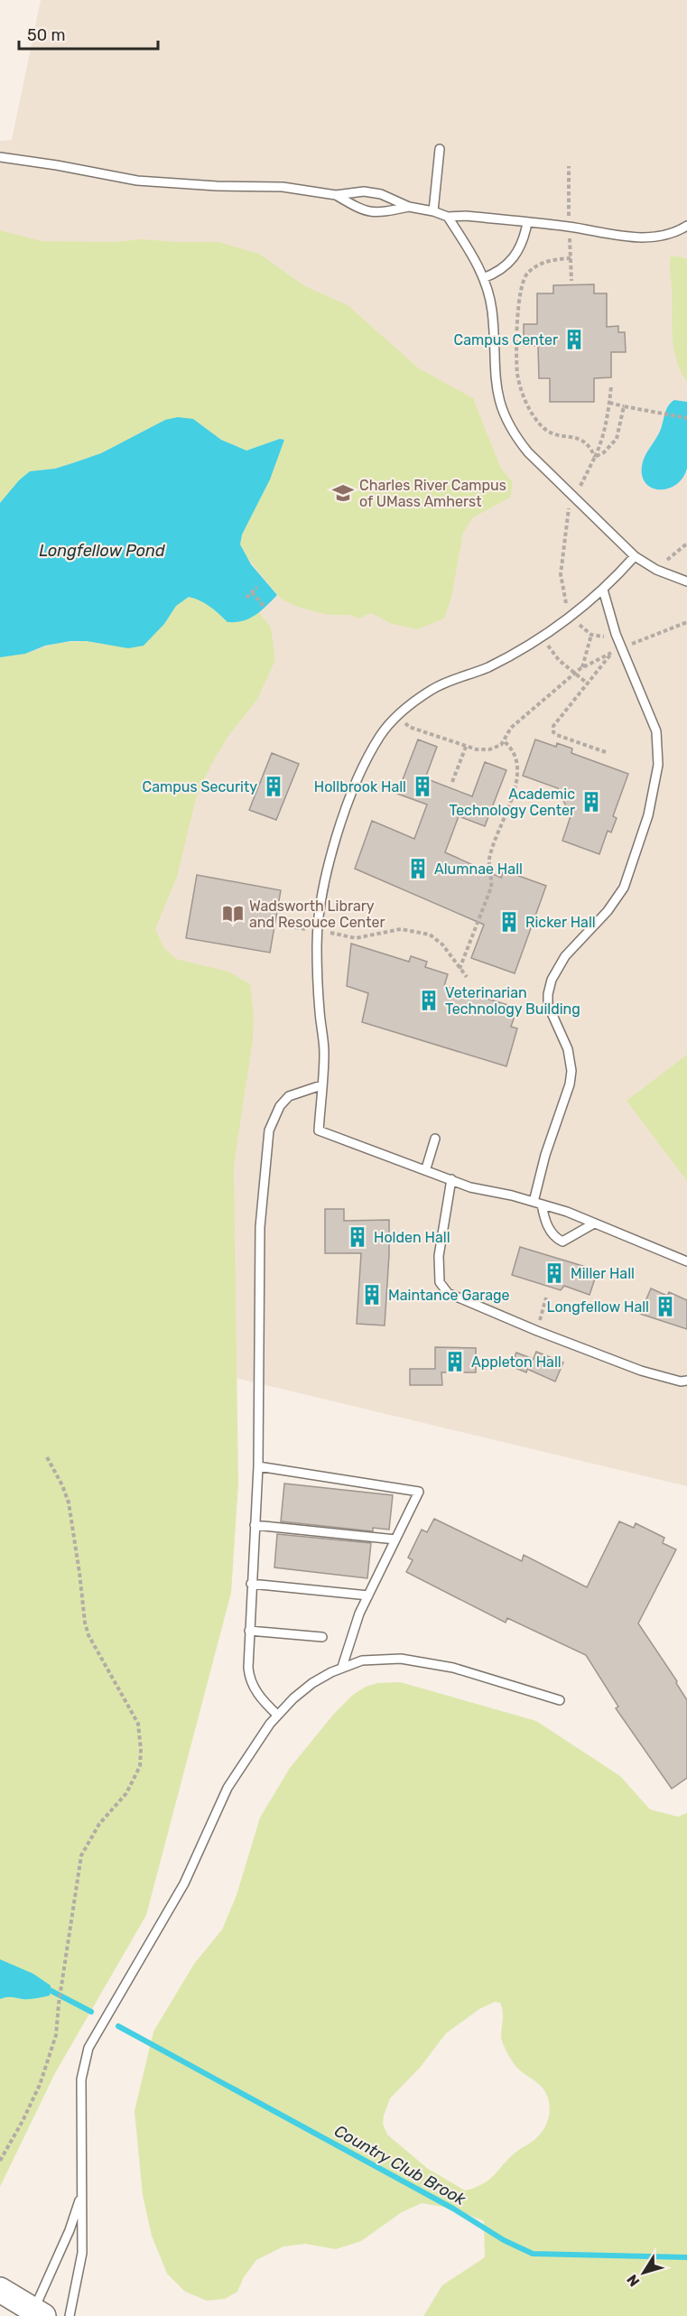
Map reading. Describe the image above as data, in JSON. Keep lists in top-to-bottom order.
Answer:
{
  "water": ["Longfellow Pond", "Country Club Brook"],
  "places": {
    "building": [
      "Campus Center",
      "Campus Security",
      "Hollbrook Hall",
      "Academic Technology Center",
      "Alumnae Hall",
      "Ricker Hall",
      "Veterinarian Technology Building",
      "Holden Hall",
      "Miller Hall",
      "Maintance Garage",
      "Longfellow Hall",
      "Appleton Hall"
    ],
    "school or university": ["Charles River Campus of UMass Amherst"],
    "library": ["Wadsworth Library and Resouce Center"]
  },
  "scale_bar": "50 m",
  "north": "bottom left"
}
